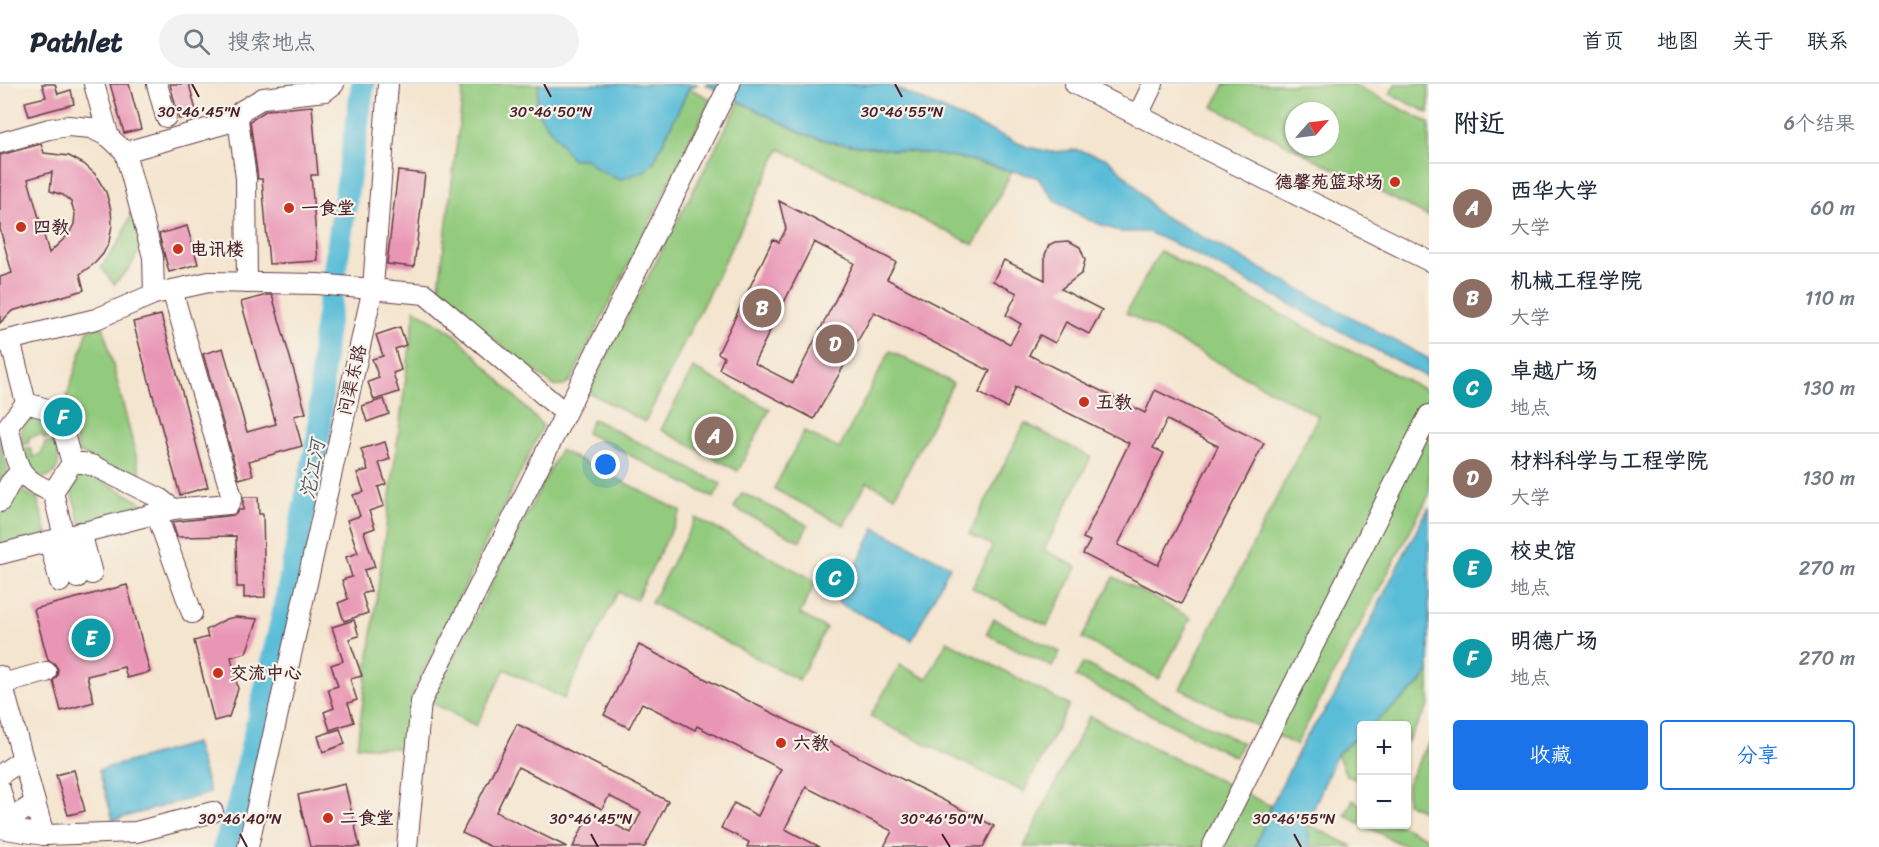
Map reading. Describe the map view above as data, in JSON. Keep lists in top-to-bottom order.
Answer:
{
  "streets": {
    "street": ["问渠东路"]
  },
  "water": ["沱江河"],
  "places": [
    "德馨苑篮球场",
    "一食堂",
    "四教",
    "电讯楼",
    "五教",
    "交流中心",
    "六教",
    "二食堂"
  ],
  "north": "top right",
  "page": {
    "header": "Pathlet",
    "search": "搜索地点",
    "nav": [
      "首页",
      "地图",
      "关于",
      "联系"
    ],
    "heading": ["附近", "6个结果"],
    "list": [
      {
        "mark": "A",
        "name": "西华大学",
        "note": "大学",
        "value": "60 m"
      },
      {
        "mark": "B",
        "name": "机械工程学院",
        "note": "大学",
        "value": "110 m"
      },
      {
        "mark": "C",
        "name": "卓越广场",
        "note": "地点",
        "value": "130 m"
      },
      {
        "mark": "D",
        "name": "材料科学与工程学院",
        "note": "大学",
        "value": "130 m"
      },
      {
        "mark": "E",
        "name": "校史馆",
        "note": "地点",
        "value": "270 m"
      },
      {
        "mark": "F",
        "name": "明德广场",
        "note": "地点",
        "value": "270 m"
      }
    ],
    "pins": [
      "B",
      "D",
      "F",
      "A",
      "C",
      "E"
    ],
    "buttons": ["收藏", "分享"],
    "map_buttons": ["+", "−"]
  },
  "coordinates": [
    "30°46'45\"N",
    "30°46'50\"N",
    "30°46'55\"N",
    "30°46'40\"N"
  ]
}
